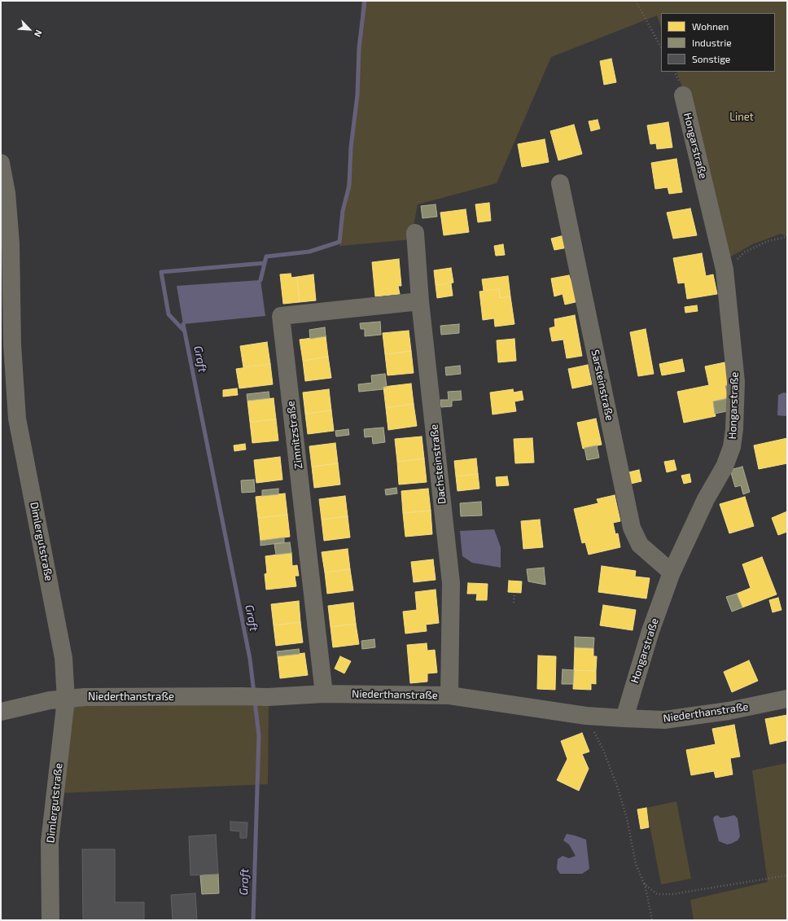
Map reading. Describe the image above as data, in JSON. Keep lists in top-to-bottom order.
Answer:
{
  "streets": {
    "street": [
      "Hongarstraße",
      "Sarsteinstraße",
      "Zimnitzstraße",
      "Dachsteinstraße",
      "Dimlergutstraße",
      "Niederthanstraße"
    ]
  },
  "crossings": [
    ["Hongarstraße", "Sarsteinstraße"],
    ["Hongarstraße", "Niederthanstraße"],
    ["Zimnitzstraße", "Dachsteinstraße"],
    ["Zimnitzstraße", "Niederthanstraße"],
    ["Dachsteinstraße", "Niederthanstraße"],
    ["Dimlergutstraße", "Niederthanstraße"]
  ],
  "water": ["Graft"],
  "parks": ["Linet"],
  "legend": ["Wohnen", "Industrie", "Sonstige"],
  "north": "bottom right"
}
